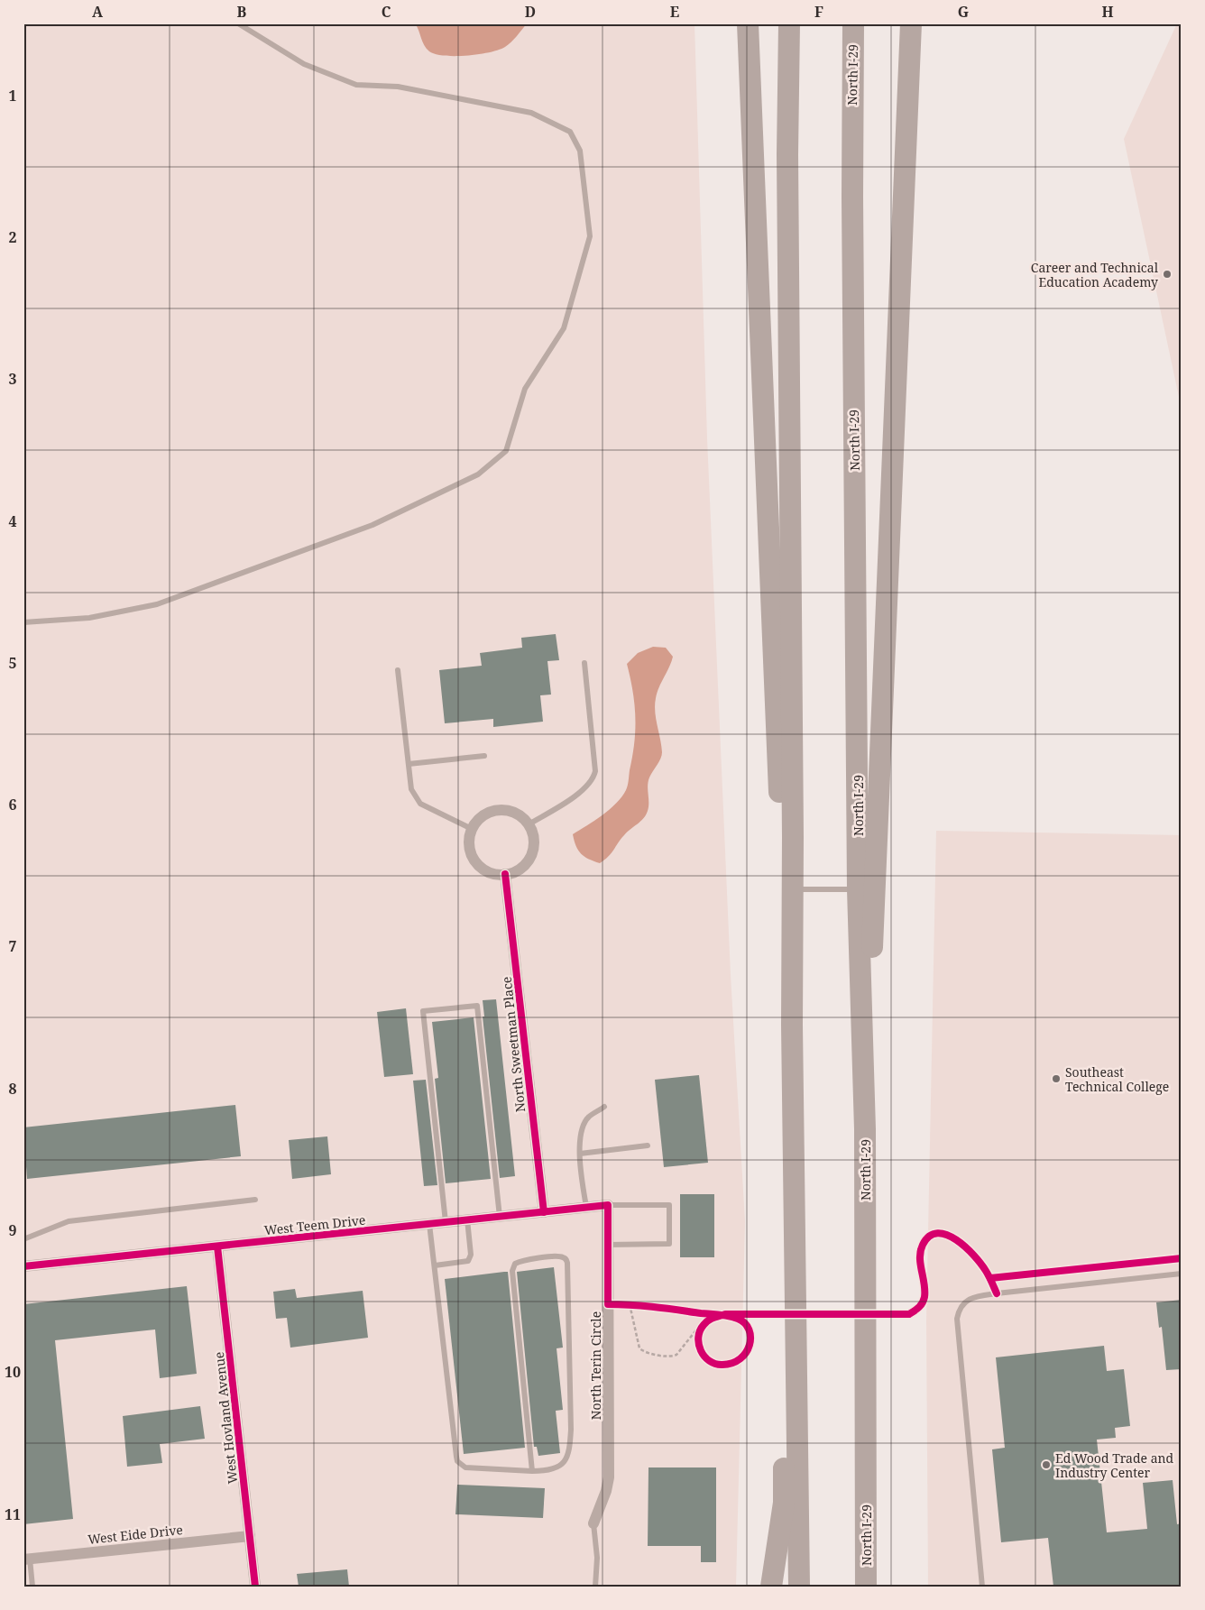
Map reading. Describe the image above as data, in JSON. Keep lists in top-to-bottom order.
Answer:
{
  "streets": {
    "highway": ["North I-29"],
    "street": [
      "North Sweetman Place",
      "West Teem Drive",
      "North Terin Circle",
      "West Hovland Avenue",
      "West Eide Drive"
    ]
  },
  "crossings": [
    ["North Sweetman Place", "West Teem Drive"],
    ["West Teem Drive", "North Terin Circle"],
    ["West Teem Drive", "West Hovland Avenue"],
    ["West Hovland Avenue", "West Eide Drive"]
  ],
  "places": ["Career and Technical Education Academy", "Southeast Technical College", "Ed Wood Trade and Industry Center"],
  "grid": {
    "columns": [
      "A",
      "B",
      "C",
      "D",
      "E",
      "F",
      "G",
      "H"
    ],
    "rows": [
      "1",
      "2",
      "3",
      "4",
      "5",
      "6",
      "7",
      "8",
      "9",
      "10",
      "11"
    ]
  }
}
